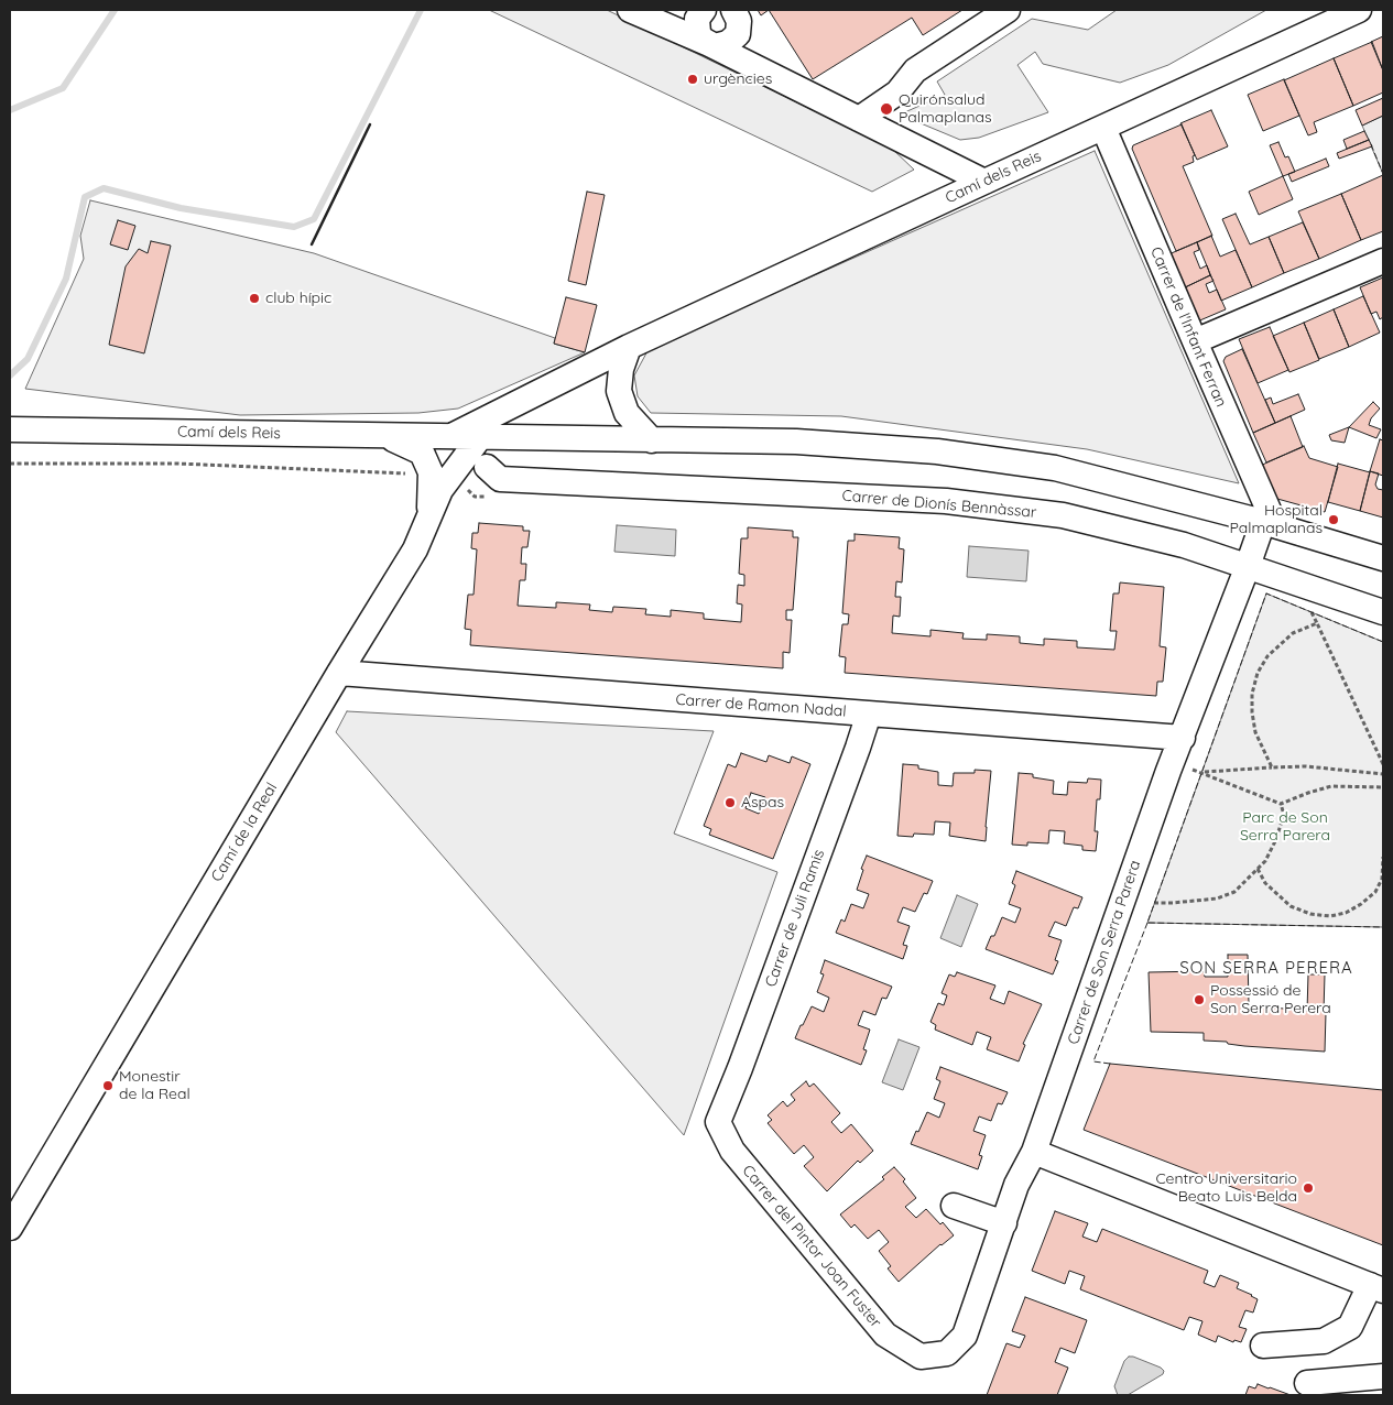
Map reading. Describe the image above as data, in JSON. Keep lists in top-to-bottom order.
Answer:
{
  "streets": {
    "street": [
      "Camí dels Reis",
      "Carrer de l'Infant Ferran",
      "Carrer de Dionís Bennàssar",
      "Carrer de Ramon Nadal",
      "Camí de la Real",
      "Carrer de Juli Ramis",
      "Carrer de Son Serra Parera",
      "Carrer del Pintor Joan Fuster"
    ]
  },
  "crossings": [
    ["Camí dels Reis", "Carrer de l'Infant Ferran"],
    ["Camí dels Reis", "Camí de la Real"],
    ["Camí dels Reis", "Carrer de Son Serra Parera"],
    ["Carrer de l'Infant Ferran", "Carrer de Son Serra Parera"],
    ["Carrer de Dionís Bennàssar", "Carrer de Son Serra Parera"],
    ["Carrer de Ramon Nadal", "Camí de la Real"],
    ["Carrer de Ramon Nadal", "Carrer de Juli Ramis"],
    ["Carrer de Ramon Nadal", "Carrer de Son Serra Parera"],
    ["Carrer de Juli Ramis", "Carrer del Pintor Joan Fuster"],
    ["Carrer de Son Serra Parera", "Carrer del Pintor Joan Fuster"]
  ],
  "districts": ["SON SERRA PERERA"],
  "parks": ["Parc de Son Serra Parera"],
  "places": [
    "urgències",
    "Quirónsalud Palmaplanas",
    "club hípic",
    "Hospital Palmaplanas",
    "Aspas",
    "Possessió de Son Serra Perera",
    "Monestir de la Real",
    "Centro Universitario Beato Luis Belda"
  ]
}
